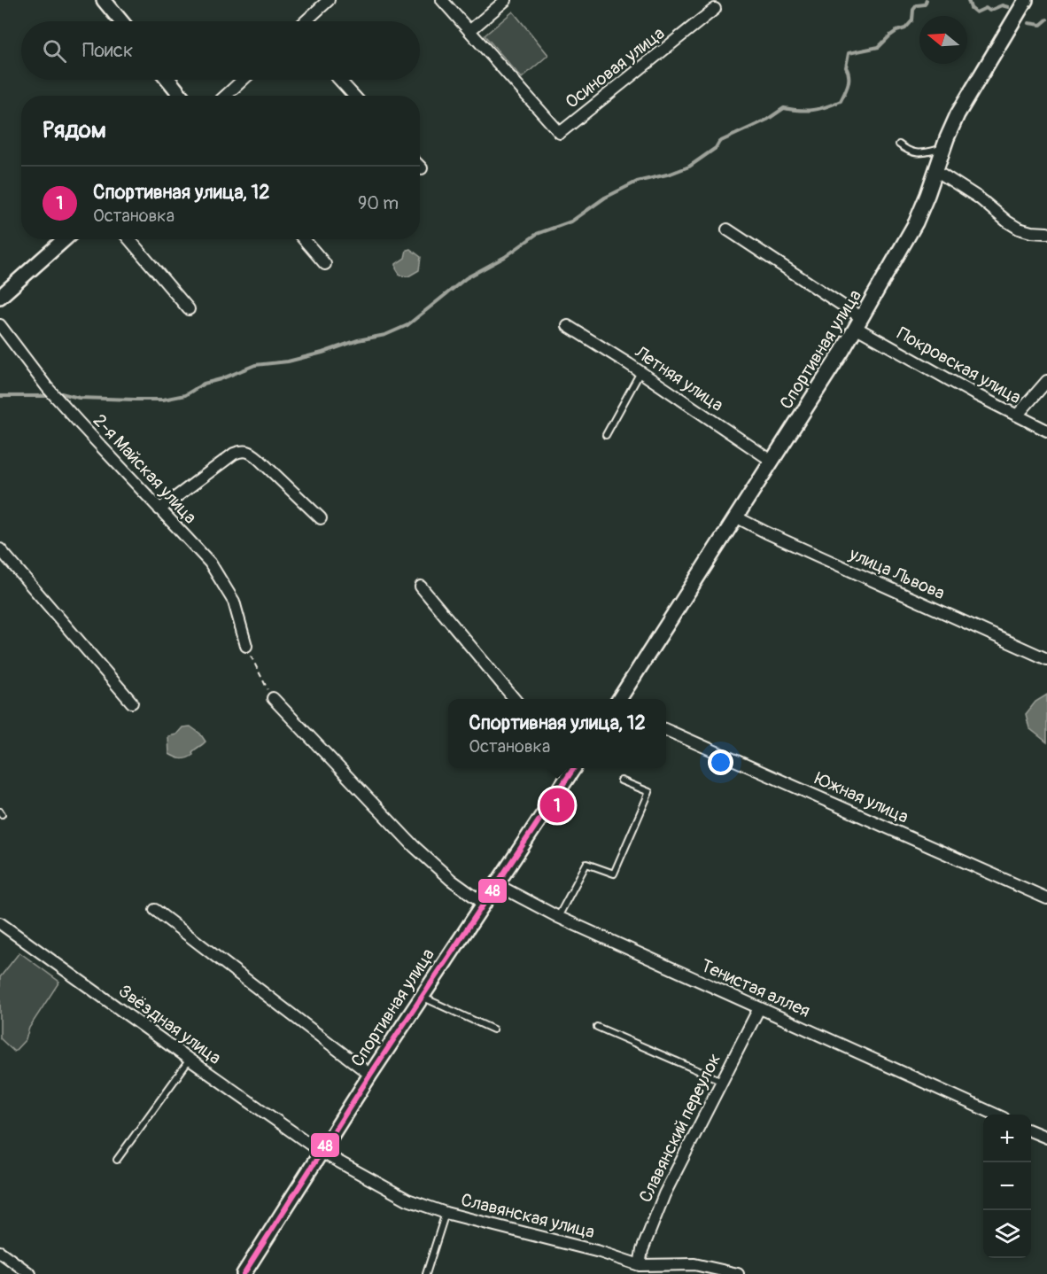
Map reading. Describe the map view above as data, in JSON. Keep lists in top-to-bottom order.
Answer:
{
  "streets": {
    "street": [
      "Осиновая улица",
      "Спортивная улица",
      "Покровская улица",
      "Летняя улица",
      "2-я Майская улица",
      "улица Львова",
      "Южная улица",
      "Тенистая аллея",
      "Звёздная улица",
      "Славянский переулок",
      "Славянская улица"
    ]
  },
  "crossings": [
    ["Спортивная улица", "Покровская улица"],
    ["Спортивная улица", "Летняя улица"],
    ["Спортивная улица", "улица Львова"],
    ["Спортивная улица", "Тенистая аллея"],
    ["Спортивная улица", "Звёздная улица"],
    ["Спортивная улица", "Славянская улица"],
    ["Тенистая аллея", "Славянский переулок"],
    ["Звёздная улица", "Славянская улица"],
    ["Славянский переулок", "Славянская улица"]
  ],
  "lines": ["transit line 48"],
  "north": "left",
  "page": {
    "search": "Поиск",
    "heading": "Рядом",
    "list": [
      {
        "mark": "1",
        "name": "Спортивная улица, 12",
        "note": "Остановка",
        "value": "90 m"
      }
    ],
    "popup": ["Спортивная улица, 12", "Остановка"],
    "pins": "1",
    "map_buttons": ["+", "−"]
  }
}
